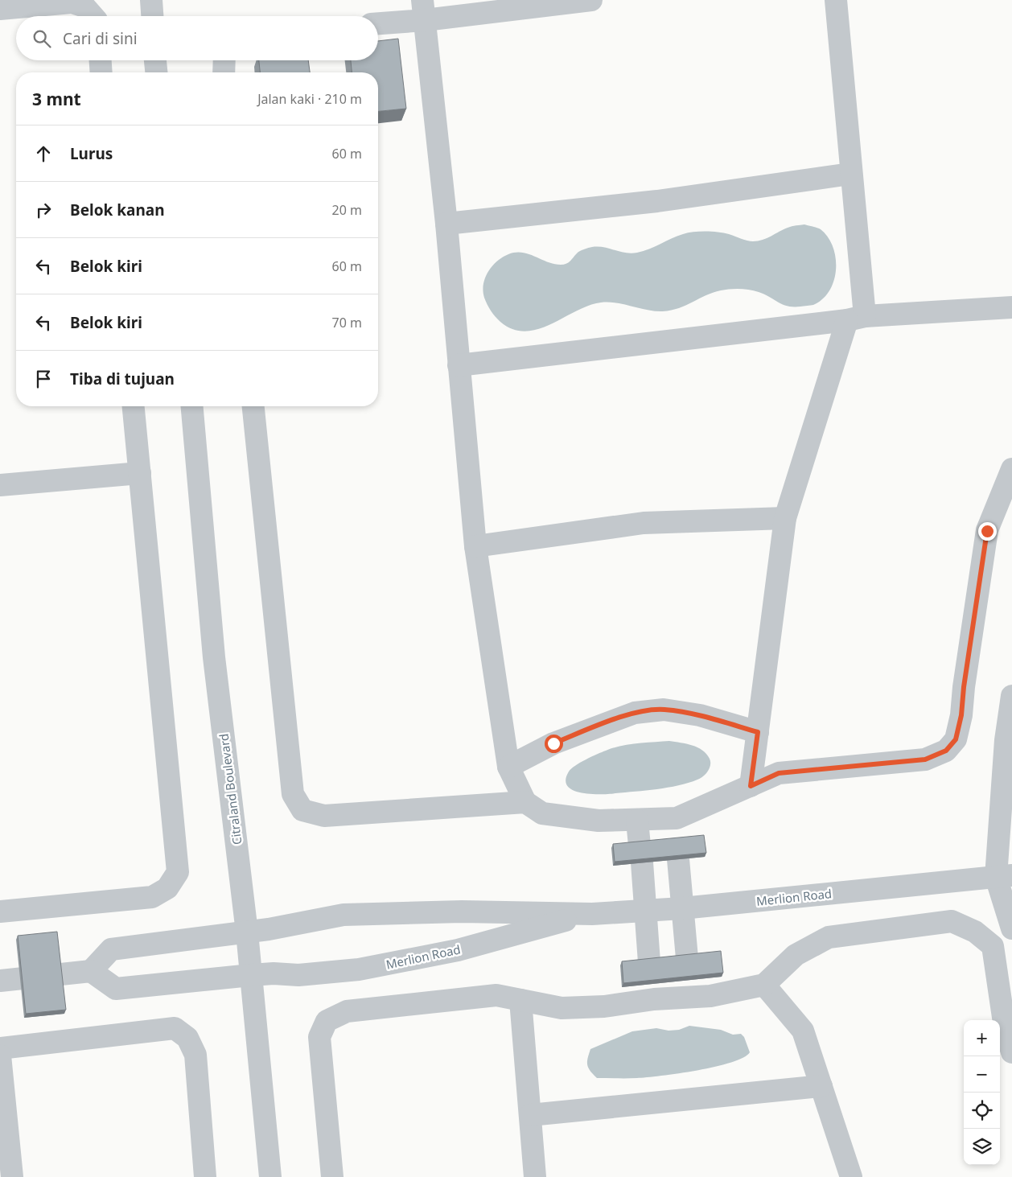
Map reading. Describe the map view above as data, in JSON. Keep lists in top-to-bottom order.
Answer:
{
  "streets": {
    "street": ["Citraland Boulevard", "Merlion Road"]
  },
  "crossings": [
    ["Citraland Boulevard", "Merlion Road"]
  ],
  "page": {
    "search": "Cari di sini",
    "heading": ["3 mnt", "Jalan kaki · 210 m"],
    "list": [
      ["Lurus", "60 m"],
      ["Belok kanan", "20 m"],
      ["Belok kiri", "60 m"],
      ["Belok kiri", "70 m"],
      "Tiba di tujuan"
    ],
    "map_buttons": ["+", "−"]
  }
}
